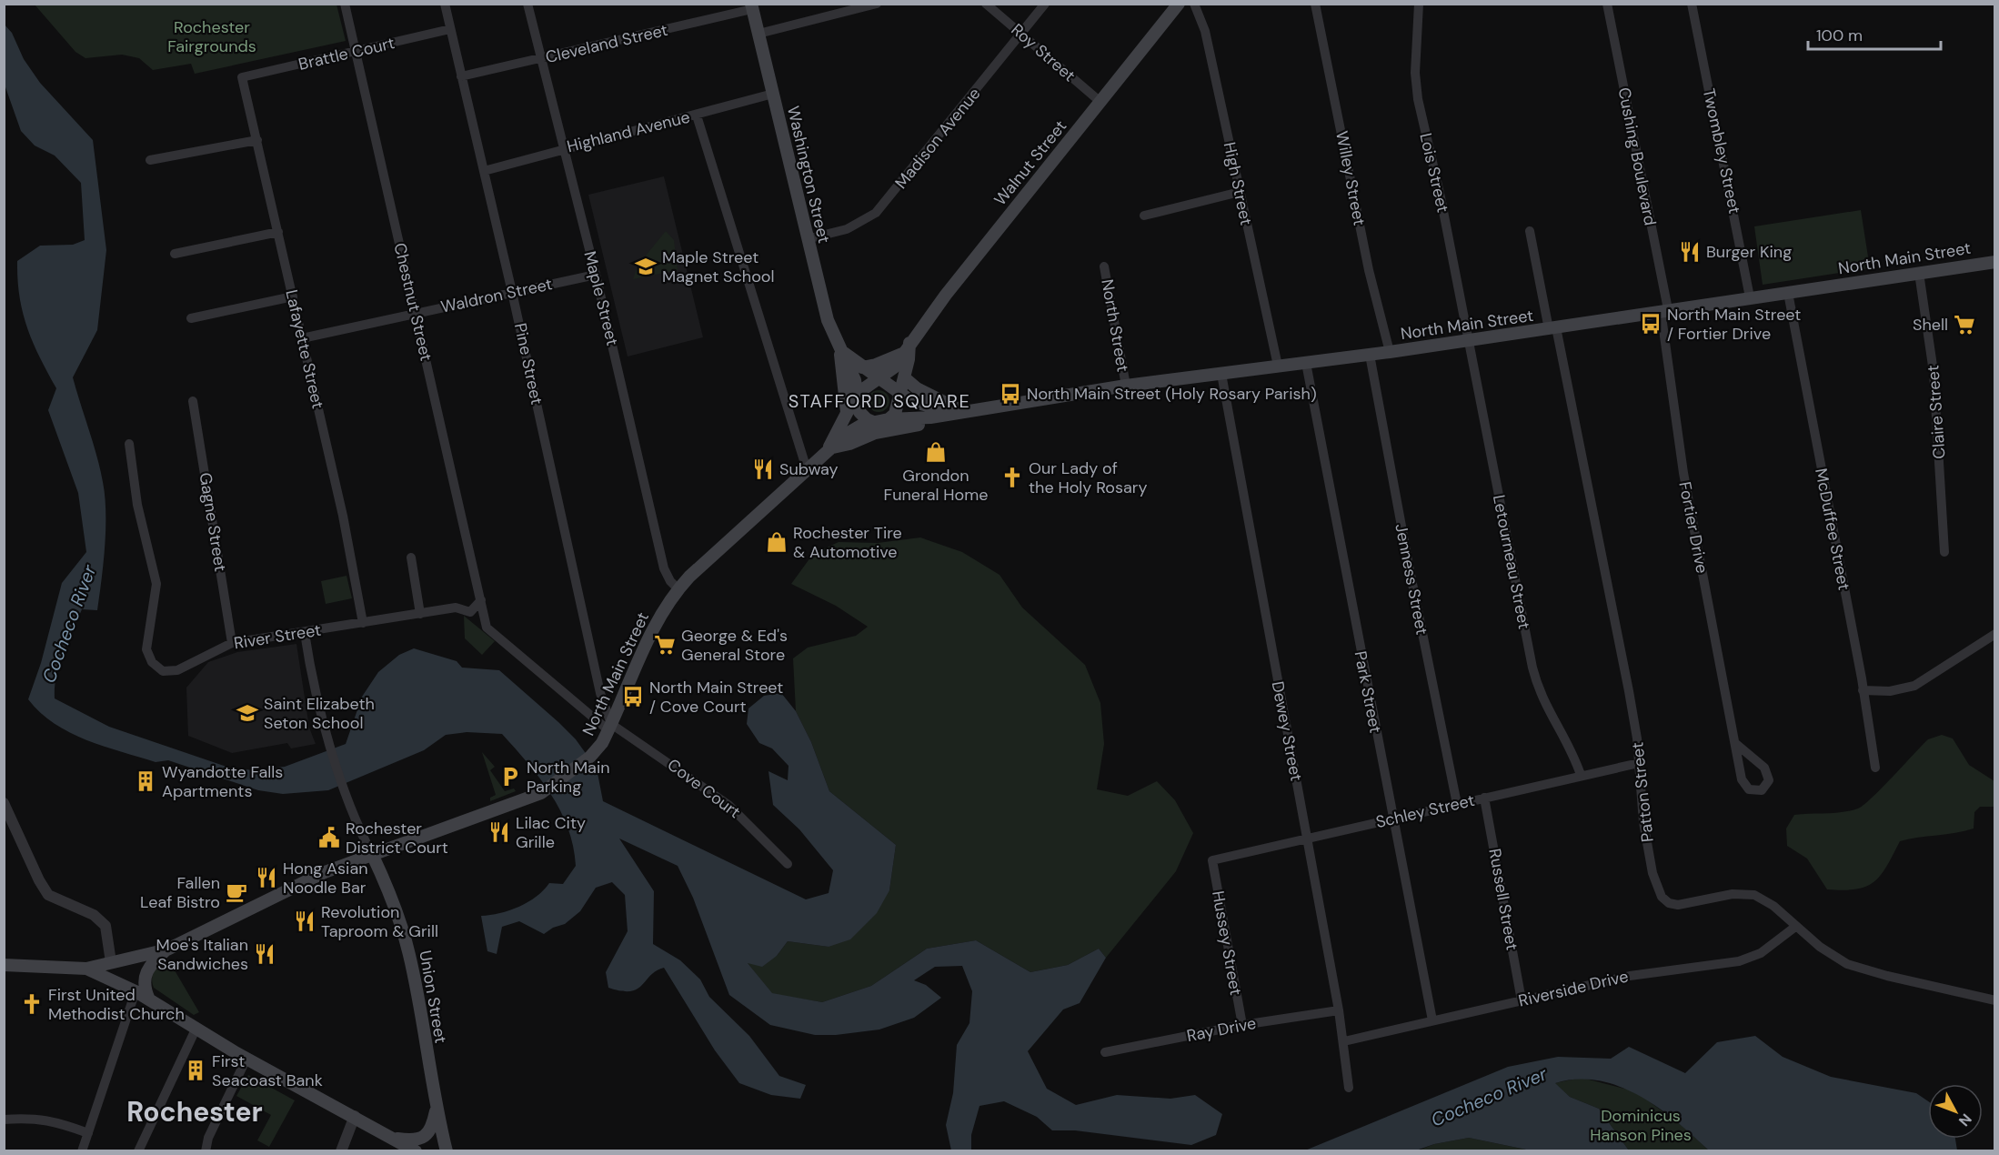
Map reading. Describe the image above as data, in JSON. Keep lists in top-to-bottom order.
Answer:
{
  "streets": {
    "main road": [
      "Walnut Street",
      "Washington Street",
      "North Main Street",
      "Union Street"
    ],
    "street": [
      "Cleveland Street",
      "Roy Street",
      "Brattle Court",
      "Highland Avenue",
      "Madison Avenue",
      "Twombley Street",
      "Cushing Boulevard",
      "Lois Street",
      "Willey Street",
      "High Street",
      "Waldron Street",
      "Maple Street",
      "Chestnut Street",
      "North Street",
      "Lafayette Street",
      "Pine Street",
      "Claire Street",
      "Gagne Street",
      "Fortier Drive",
      "McDuffee Street",
      "Letourneau Street",
      "Jenness Street",
      "River Street",
      "Park Street",
      "Dewey Street",
      "Cove Court",
      "Patton Street",
      "Schley Street",
      "Russell Street",
      "Hussey Street",
      "Riverside Drive",
      "Ray Drive"
    ]
  },
  "crossings": [
    ["Cleveland Street", "Washington Street"],
    ["Cleveland Street", "Maple Street"],
    ["Cleveland Street", "Pine Street"],
    ["Roy Street", "Madison Avenue"],
    ["Roy Street", "Walnut Street"],
    ["Brattle Court", "Chestnut Street"],
    ["Brattle Court", "Lafayette Street"],
    ["Brattle Court", "Pine Street"],
    ["Highland Avenue", "Washington Street"],
    ["Highland Avenue", "Maple Street"],
    ["Highland Avenue", "Pine Street"],
    ["Madison Avenue", "Washington Street"],
    ["Twombley Street", "North Main Street"],
    ["Cushing Boulevard", "North Main Street"],
    ["Cushing Boulevard", "Fortier Drive"],
    ["Walnut Street", "Washington Street"],
    ["Walnut Street", "North Main Street"],
    ["Lois Street", "North Main Street"],
    ["Lois Street", "Letourneau Street"],
    ["Washington Street", "North Main Street"],
    ["Willey Street", "North Main Street"],
    ["High Street", "North Main Street"],
    ["North Main Street", "Maple Street"],
    ["North Main Street", "North Street"],
    ["North Main Street", "Pine Street"],
    ["North Main Street", "Claire Street"],
    ["North Main Street", "Fortier Drive"],
    ["North Main Street", "McDuffee Street"],
    ["North Main Street", "Letourneau Street"],
    ["North Main Street", "Jenness Street"],
    ["North Main Street", "Park Street"],
    ["North Main Street", "Dewey Street"],
    ["North Main Street", "Cove Court"],
    ["North Main Street", "Patton Street"],
    ["North Main Street", "Union Street"],
    ["Waldron Street", "Maple Street"],
    ["Waldron Street", "Chestnut Street"],
    ["Waldron Street", "Lafayette Street"],
    ["Waldron Street", "Pine Street"],
    ["Lafayette Street", "River Street"],
    ["Pine Street", "Cove Court"],
    ["Gagne Street", "River Street"],
    ["Letourneau Street", "Schley Street"],
    ["Jenness Street", "Schley Street"],
    ["Park Street", "Schley Street"],
    ["Park Street", "Riverside Drive"],
    ["Dewey Street", "Schley Street"],
    ["Dewey Street", "Riverside Drive"],
    ["Dewey Street", "Ray Drive"],
    ["Patton Street", "Schley Street"],
    ["Patton Street", "Riverside Drive"],
    ["Schley Street", "Russell Street"],
    ["Schley Street", "Hussey Street"],
    ["Russell Street", "Riverside Drive"],
    ["Hussey Street", "Ray Drive"]
  ],
  "districts": ["STAFFORD SQUARE", "Rochester"],
  "water": ["Cocheco River"],
  "parks": ["Rochester Fairgrounds", "Dominicus Hanson Pines"],
  "places": {
    "restaurant": [
      "Burger King",
      "Subway",
      "Lilac City Grille",
      "Hong Asian Noodle Bar",
      "Revolution Taproom & Grill",
      "Moe's Italian Sandwiches"
    ],
    "school or university": ["Maple Street Magnet School", "Saint Elizabeth Seton School"],
    "bus stop": ["North Main Street / Fortier Drive", "North Main Street (Holy Rosary Parish)", "North Main Street / Cove Court"],
    "supermarket": ["Shell", "George & Ed's General Store"],
    "shop": ["Grondon Funeral Home", "Rochester Tire & Automotive"],
    "church": ["Our Lady of the Holy Rosary", "First United Methodist Church"],
    "parking": ["North Main Parking"],
    "building": ["Wyandotte Falls Apartments", "First Seacoast Bank"],
    "public building": ["Rochester District Court"],
    "cafe": ["Fallen Leaf Bistro"]
  },
  "scale_bar": "100 m",
  "north": "bottom right"
}
